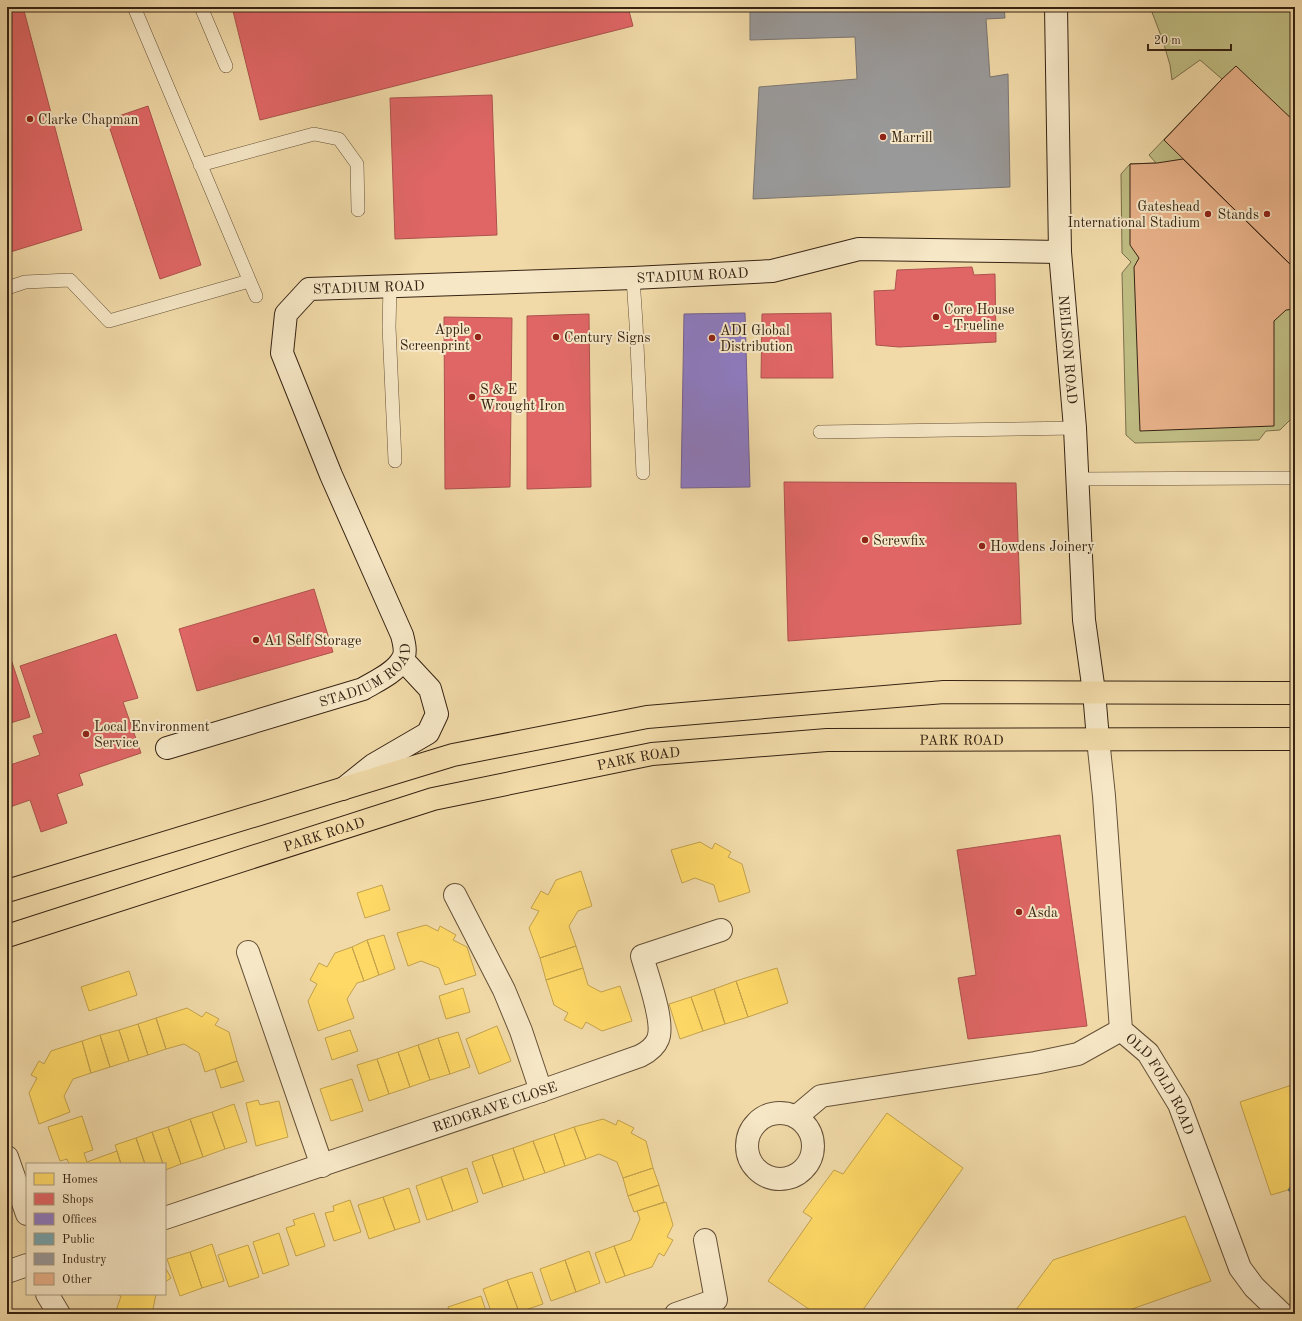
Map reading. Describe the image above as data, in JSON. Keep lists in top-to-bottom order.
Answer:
{
  "streets": {
    "highway": ["PARK ROAD"],
    "street": [
      "STADIUM ROAD",
      "NEILSON ROAD",
      "OLD FOLD ROAD",
      "REDGRAVE CLOSE"
    ]
  },
  "crossings": [
    ["STADIUM ROAD", "NEILSON ROAD"],
    ["NEILSON ROAD", "OLD FOLD ROAD"],
    ["PARK ROAD", "OLD FOLD ROAD"]
  ],
  "places": [
    "Clarke Chapman",
    "Marrill",
    "Gateshead International Stadium",
    "Stands",
    "Core House - Trueline",
    "Apple Screenprint",
    "Century Signs",
    "ADI Global Distribution",
    "S & E Wrought Iron",
    "Screwfix",
    "Howdens Joinery",
    "A1 Self Storage",
    "Local Environment Service",
    "Asda"
  ],
  "legend": [
    "Homes",
    "Shops",
    "Offices",
    "Public",
    "Industry",
    "Other"
  ],
  "scale_bar": "20 m"
}
